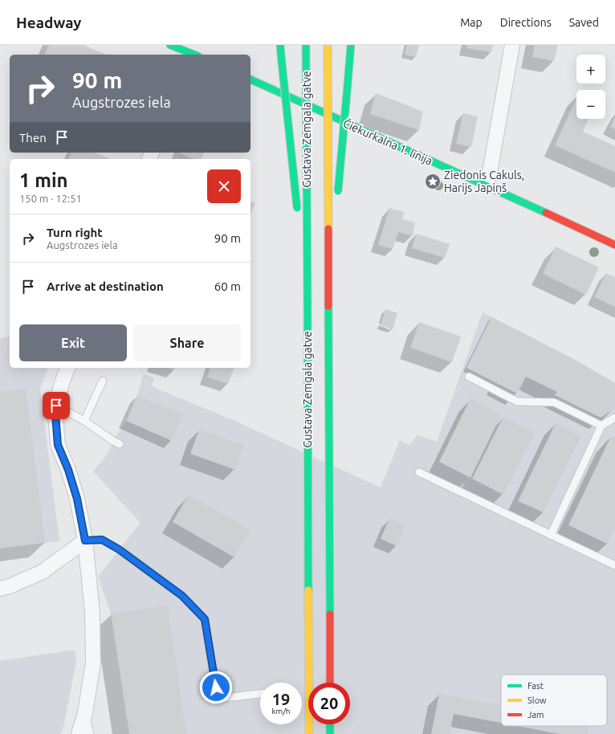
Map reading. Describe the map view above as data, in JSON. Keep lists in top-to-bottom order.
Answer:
{
  "streets": {
    "main road": ["Gustava Zemgala gatve", "Čiekurkalna 1. līnija"]
  },
  "places": {
    "place": ["Ziedonis Cakuls, Harijs Japiņš"]
  },
  "legend": ["Fast", "Slow", "Jam"],
  "page": {
    "header": "Headway",
    "nav": ["Map", "Directions", "Saved"],
    "map_buttons": ["+", "−"],
    "turn": ["90 m", "Augstrozes iela"],
    "then": "Then",
    "heading": ["1 min", "150 m · 12:51"],
    "list": [
      {
        "name": "Turn right",
        "note": "Augstrozes iela",
        "value": "90 m"
      },
      {
        "name": "Arrive at destination",
        "value": "60 m"
      }
    ],
    "buttons": ["Exit", "Share"],
    "speed": "19 km/h",
    "limit": "20"
  }
}
